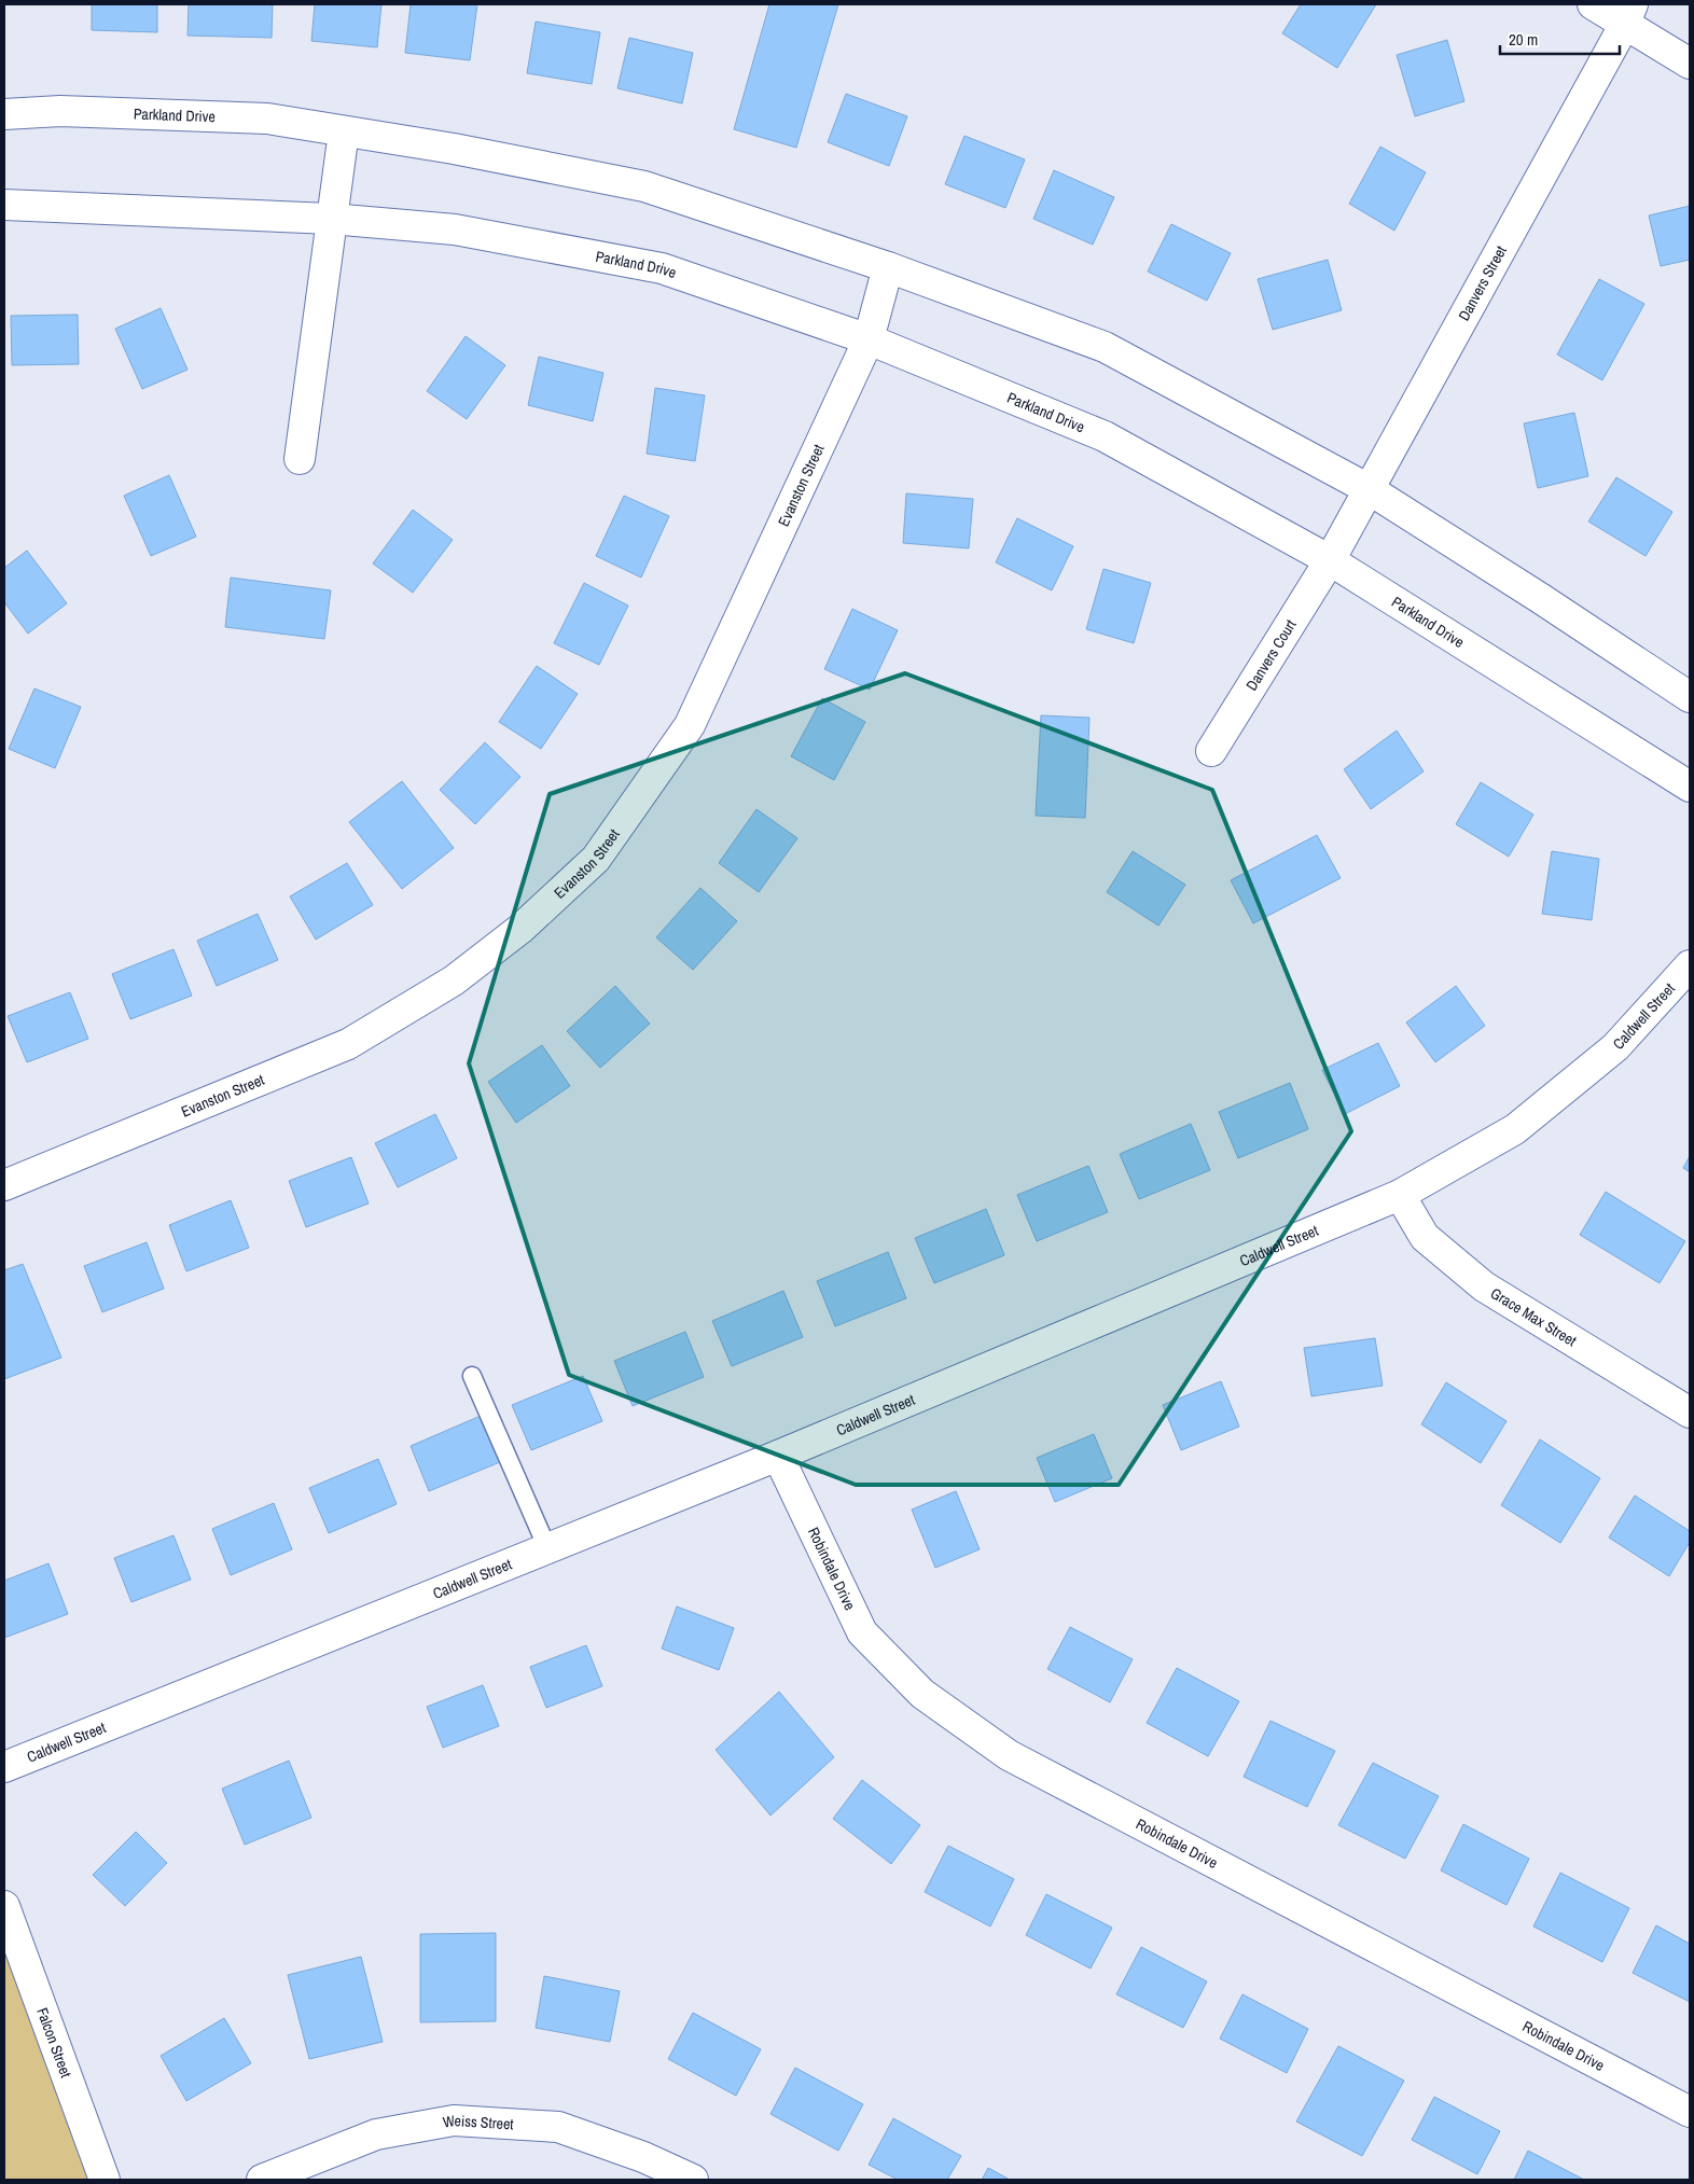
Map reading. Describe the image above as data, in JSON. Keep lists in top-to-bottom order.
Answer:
{
  "streets": {
    "street": [
      "Parkland Drive",
      "Danvers Street",
      "Evanston Street",
      "Danvers Court",
      "Caldwell Street",
      "Grace Max Street",
      "Robindale Drive",
      "Falcon Street",
      "Weiss Street"
    ]
  },
  "crossings": [
    ["Parkland Drive", "Danvers Street"],
    ["Parkland Drive", "Evanston Street"],
    ["Parkland Drive", "Danvers Court"],
    ["Danvers Street", "Danvers Court"],
    ["Caldwell Street", "Grace Max Street"],
    ["Caldwell Street", "Robindale Drive"]
  ],
  "scale_bar": "20 m"
}
